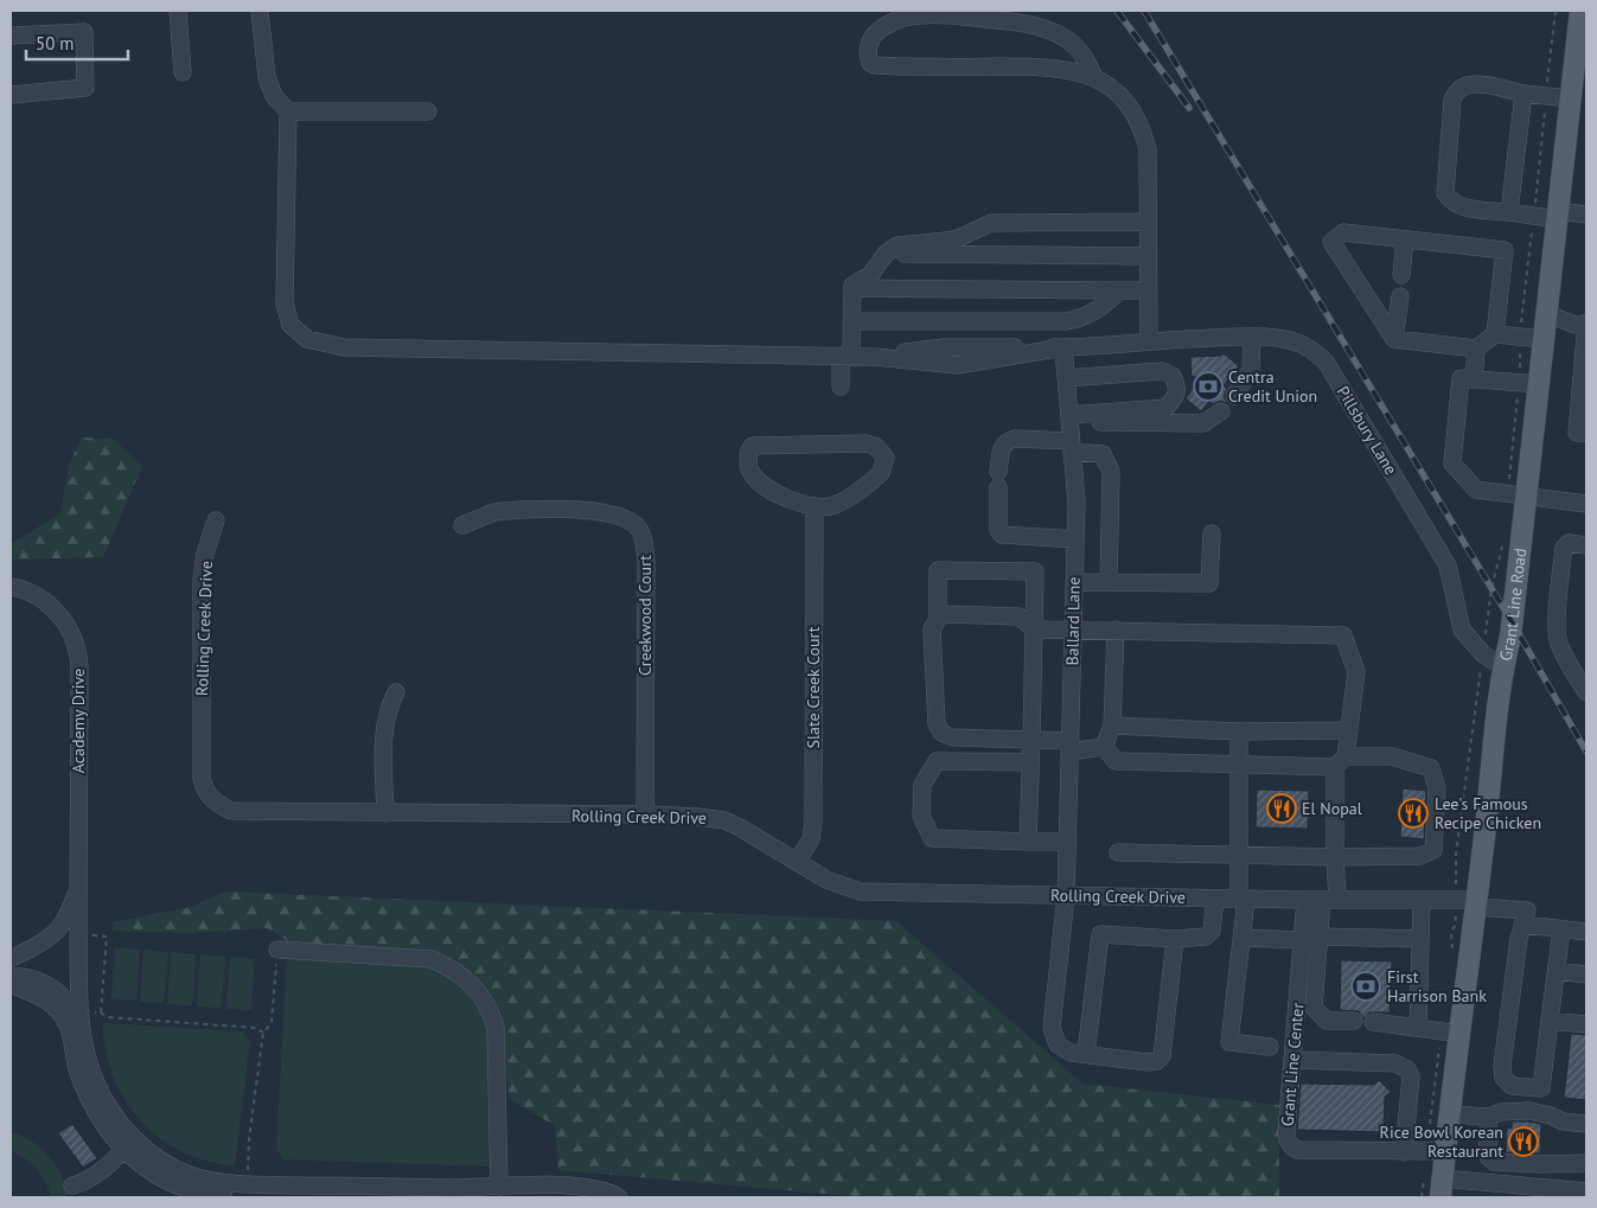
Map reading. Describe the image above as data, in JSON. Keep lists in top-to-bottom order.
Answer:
{
  "streets": {
    "main road": ["Grant Line Road"],
    "street": [
      "Pillsbury Lane",
      "Creekwood Court",
      "Ballard Lane",
      "Rolling Creek Drive",
      "Slate Creek Court",
      "Academy Drive",
      "Grant Line Center"
    ]
  },
  "crossings": [
    ["Pillsbury Lane", "Grant Line Road"],
    ["Pillsbury Lane", "Ballard Lane"],
    ["Grant Line Road", "Rolling Creek Drive"],
    ["Grant Line Road", "Grant Line Center"],
    ["Creekwood Court", "Rolling Creek Drive"],
    ["Ballard Lane", "Rolling Creek Drive"],
    ["Rolling Creek Drive", "Slate Creek Court"],
    ["Rolling Creek Drive", "Grant Line Center"]
  ],
  "places": {
    "bank": ["Centra Credit Union", "First Harrison Bank"],
    "restaurant": ["El Nopal", "Lee's Famous Recipe Chicken", "Rice Bowl Korean Restaurant"]
  },
  "scale_bar": "50 m"
}
